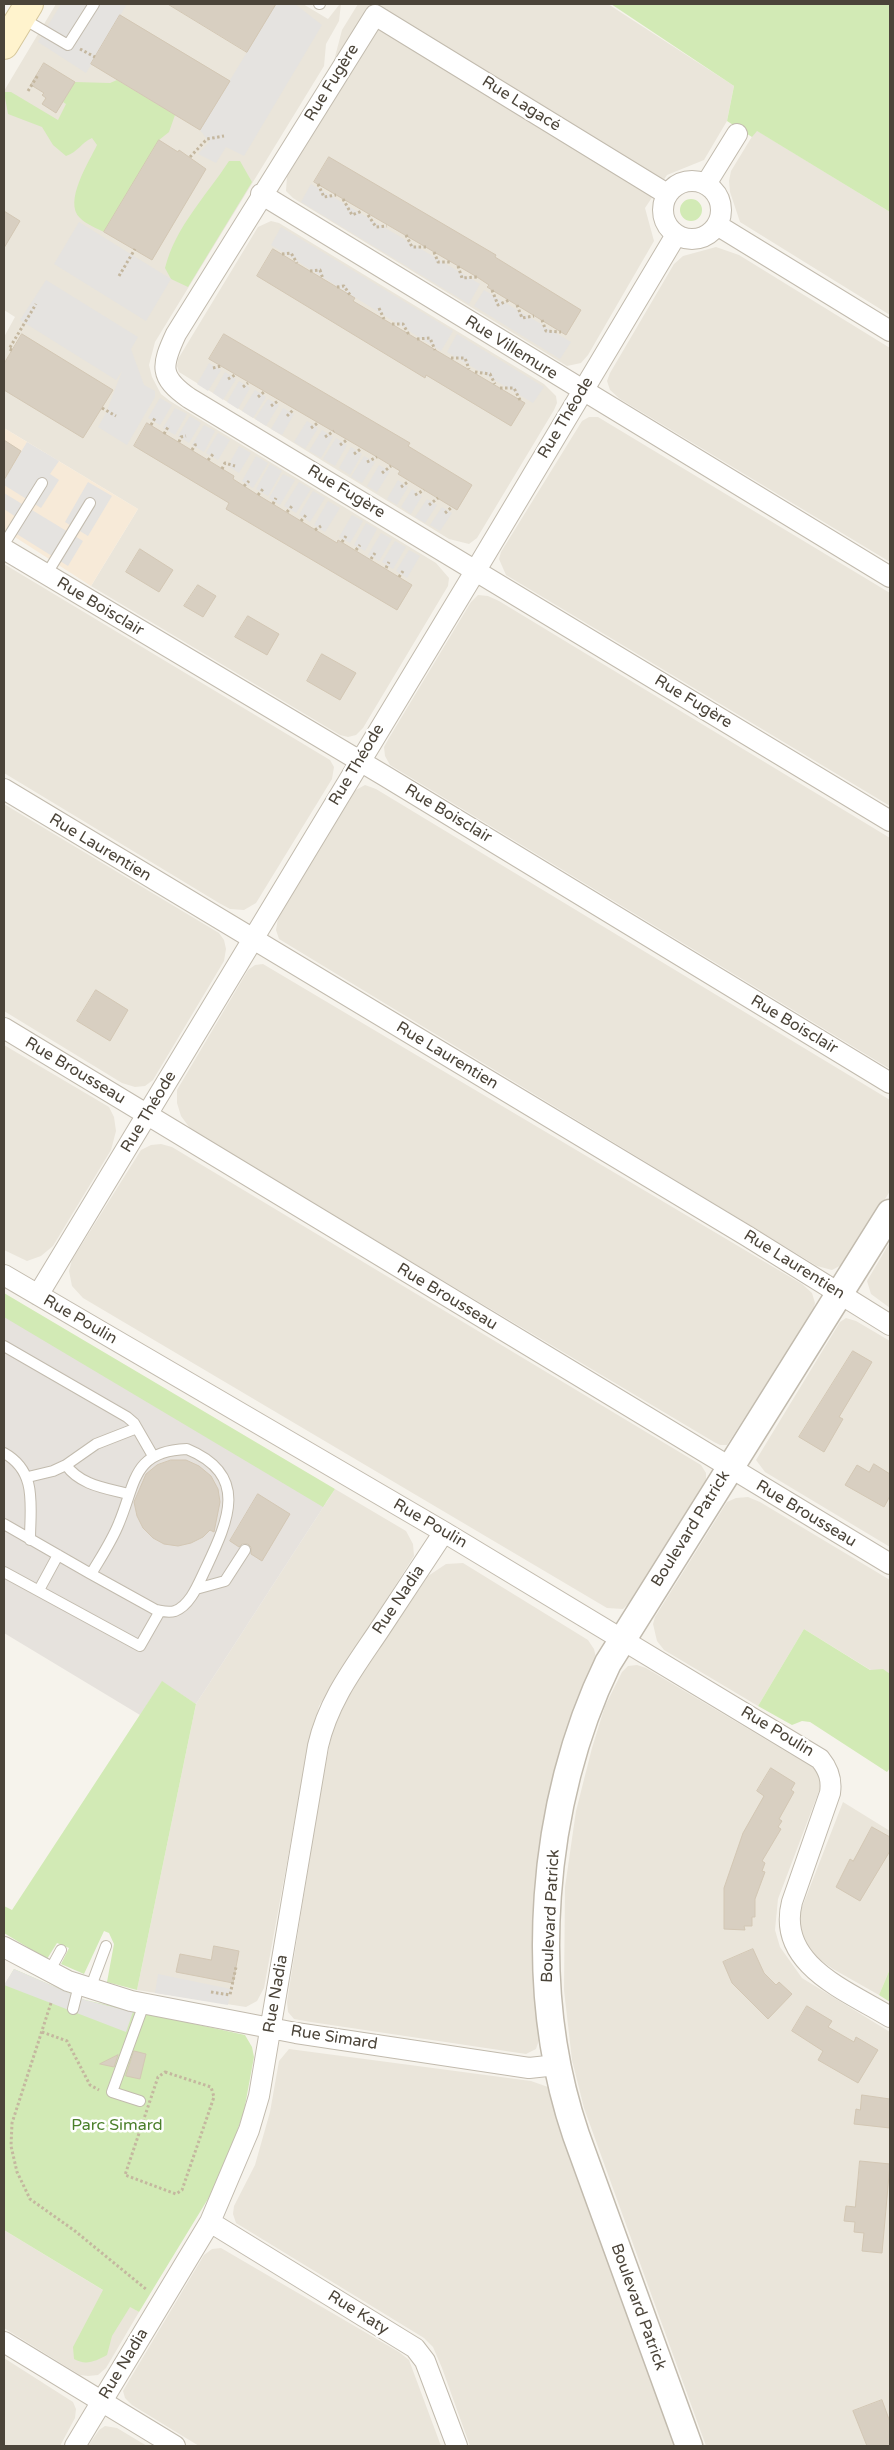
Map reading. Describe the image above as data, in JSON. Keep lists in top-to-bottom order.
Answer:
{
  "streets": {
    "street": [
      "Rue Fugère",
      "Rue Lagacé",
      "Rue Villemure",
      "Rue Théode",
      "Rue Boisclair",
      "Rue Laurentien",
      "Rue Brousseau",
      "Rue Poulin",
      "Boulevard Patrick",
      "Rue Nadia",
      "Rue Simard",
      "Rue Katy"
    ]
  },
  "crossings": [
    ["Rue Fugère", "Rue Lagacé"],
    ["Rue Fugère", "Rue Villemure"],
    ["Rue Fugère", "Rue Théode"],
    ["Rue Lagacé", "Rue Théode"],
    ["Rue Villemure", "Rue Théode"],
    ["Rue Théode", "Rue Boisclair"],
    ["Rue Théode", "Rue Laurentien"],
    ["Rue Théode", "Rue Brousseau"],
    ["Rue Théode", "Rue Poulin"],
    ["Rue Laurentien", "Boulevard Patrick"],
    ["Rue Brousseau", "Boulevard Patrick"],
    ["Rue Poulin", "Boulevard Patrick"],
    ["Rue Poulin", "Rue Nadia"],
    ["Boulevard Patrick", "Rue Simard"],
    ["Rue Nadia", "Rue Simard"],
    ["Rue Nadia", "Rue Katy"]
  ],
  "parks": ["Parc Simard"]
}
